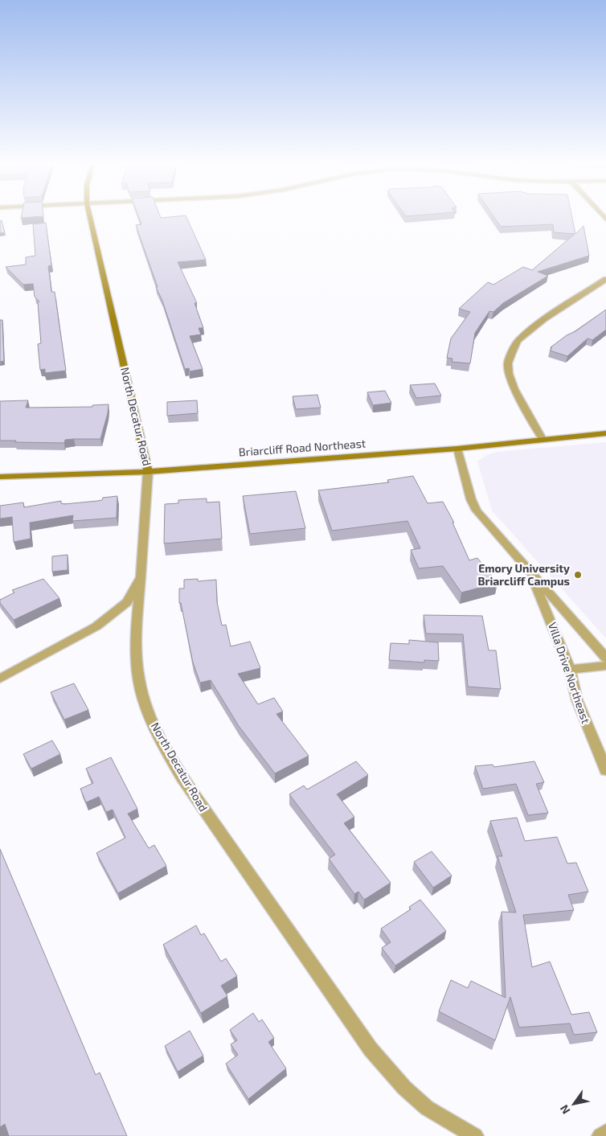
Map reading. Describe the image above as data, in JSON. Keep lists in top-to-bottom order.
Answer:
{
  "streets": {
    "main road": ["North Decatur Road", "Briarcliff Road Northeast"],
    "street": ["Villa Drive Northeast"]
  },
  "crossings": [
    ["North Decatur Road", "Briarcliff Road Northeast"]
  ],
  "places": ["Emory University Briarcliff Campus"],
  "north": "bottom left"
}
